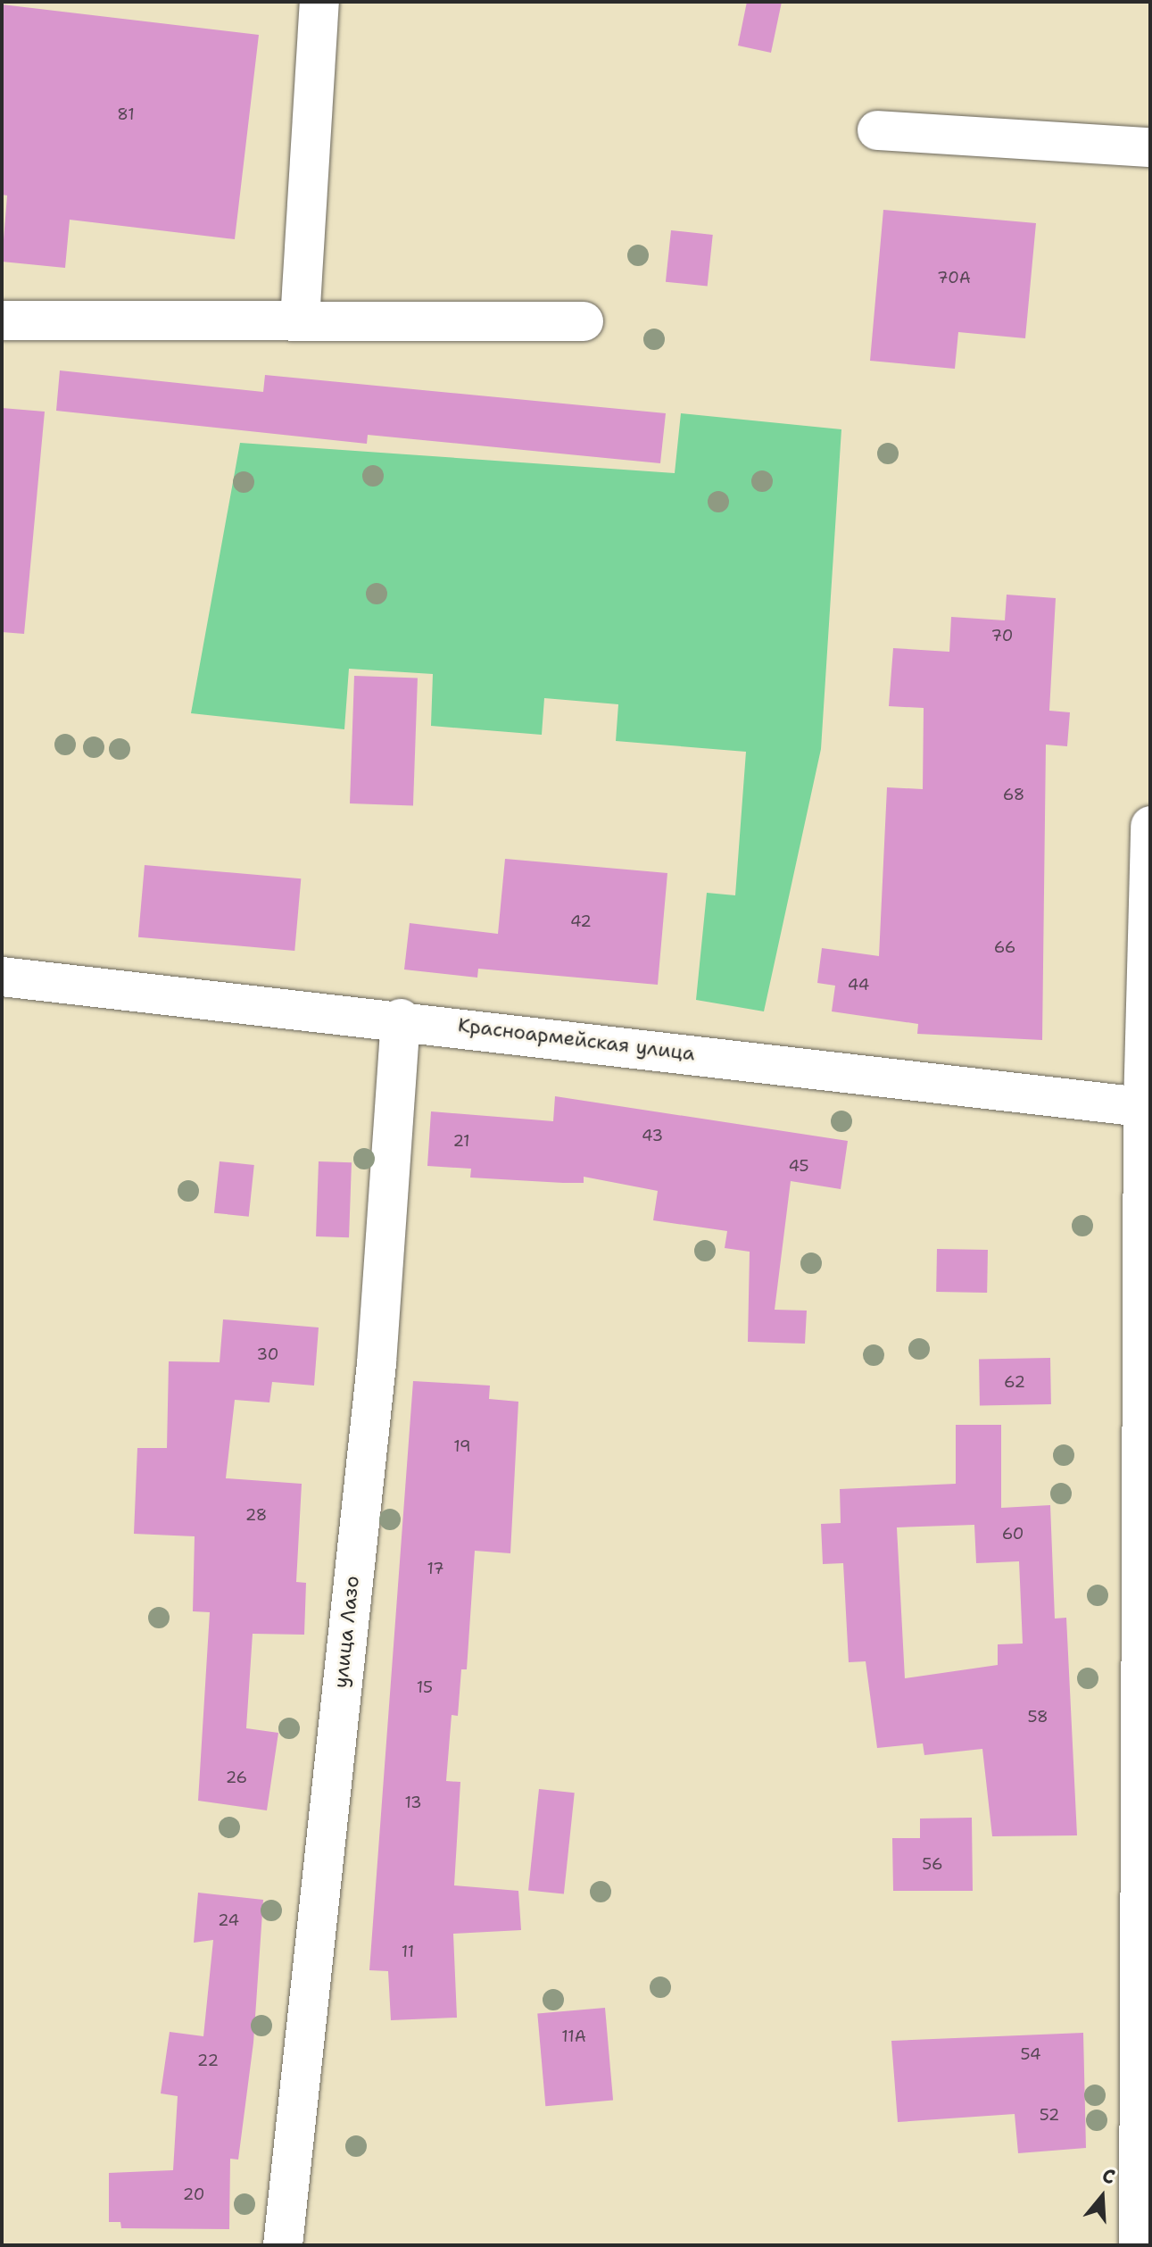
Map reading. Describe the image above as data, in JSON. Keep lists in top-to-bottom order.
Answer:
{
  "streets": {
    "street": ["Красноармейская улица", "улица Лазо"]
  },
  "crossings": [
    ["Красноармейская улица", "улица Лазо"]
  ],
  "house_numbers": [
    "81",
    "70А",
    "70",
    "68",
    "42",
    "66",
    "44",
    "43",
    "21",
    "45",
    "30",
    "62",
    "19",
    "28",
    "60",
    "17",
    "15",
    "58",
    "26",
    "13",
    "56",
    "24",
    "11",
    "11А",
    "54",
    "22",
    "52",
    "20"
  ],
  "north": "top"
}
